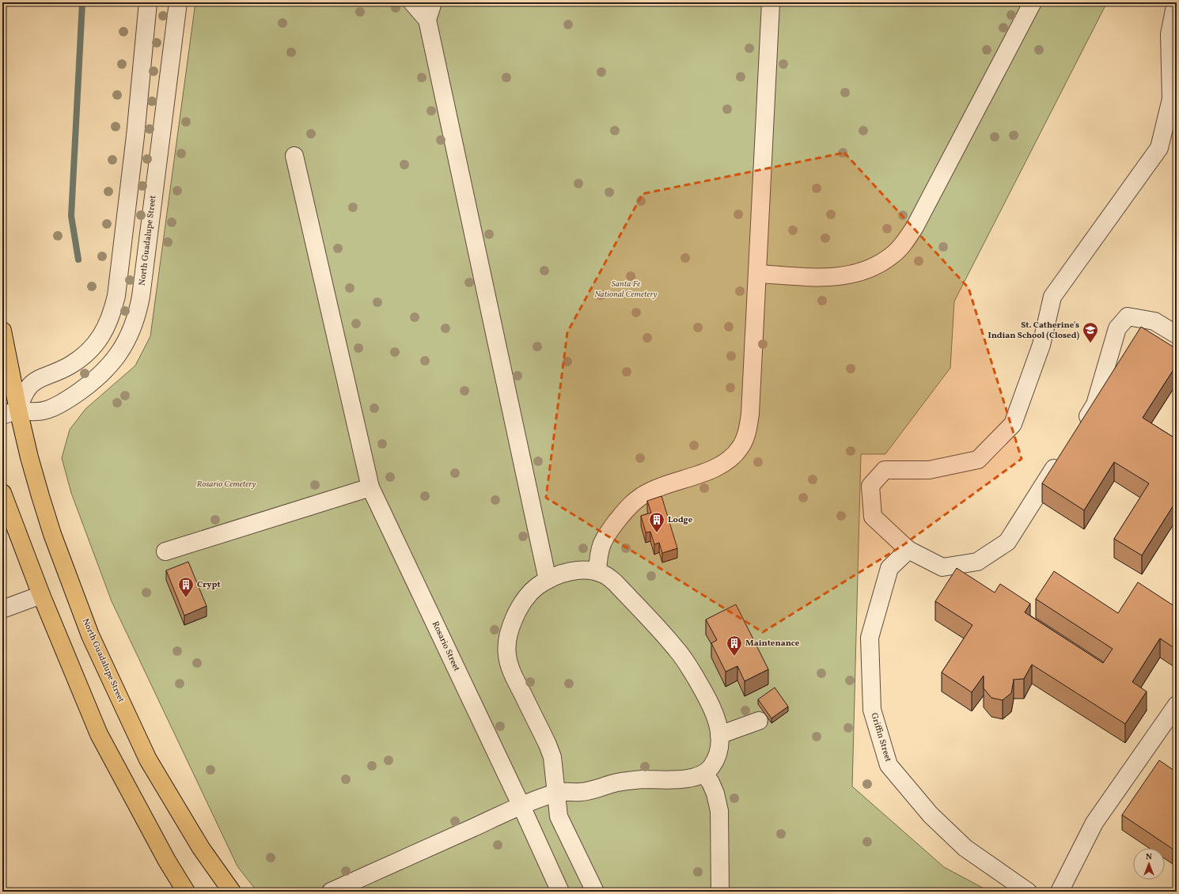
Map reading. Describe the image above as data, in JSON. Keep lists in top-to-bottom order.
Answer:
{
  "streets": {
    "main road": ["North Guadalupe Street"],
    "street": ["Rosario Street", "Griffin Street"]
  },
  "parks": ["Santa Fe National Cemetery", "Rosario Cemetery"],
  "places": {
    "school or university": ["St. Catherine's Indian School (Closed)"],
    "building": ["Lodge", "Crypt", "Maintenance"]
  },
  "north": "top"
}
